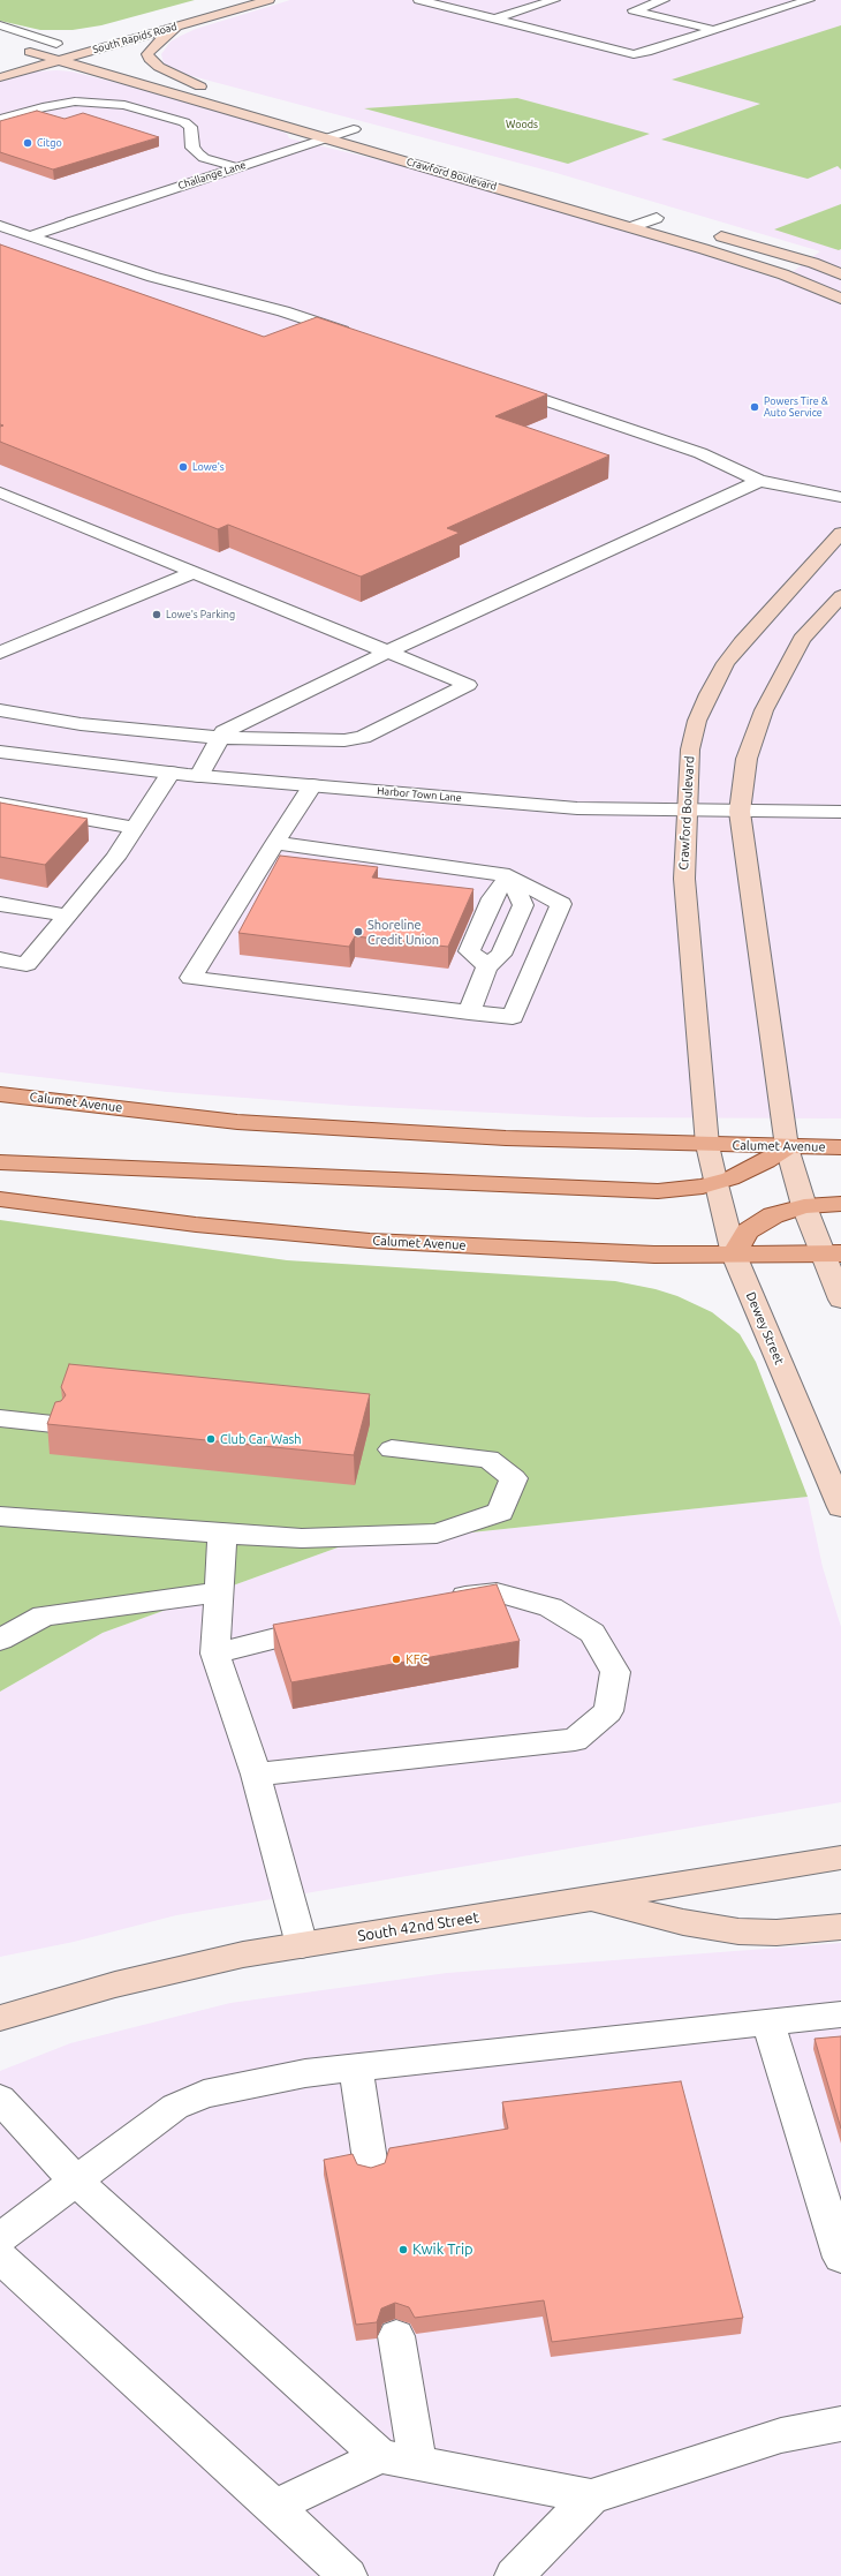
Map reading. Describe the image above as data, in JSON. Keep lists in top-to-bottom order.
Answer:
{
  "streets": {
    "main road": ["Calumet Avenue"],
    "street": [
      "South Rapids Road",
      "Crawford Boulevard",
      "Challange Lane",
      "Harbor Town Lane",
      "Dewey Street",
      "South 42nd Street"
    ]
  },
  "crossings": [
    ["South Rapids Road", "Crawford Boulevard"],
    ["Crawford Boulevard", "Challange Lane"],
    ["Crawford Boulevard", "Harbor Town Lane"],
    ["Crawford Boulevard", "Calumet Avenue"],
    ["Crawford Boulevard", "Dewey Street"],
    ["Calumet Avenue", "Dewey Street"]
  ],
  "parks": ["Woods"],
  "places": [
    "Citgo",
    "Powers Tire & Auto Service",
    "Lowe's",
    "Lowe's Parking",
    "Shoreline Credit Union",
    "Club Car Wash",
    "KFC",
    "Kwik Trip"
  ]
}
